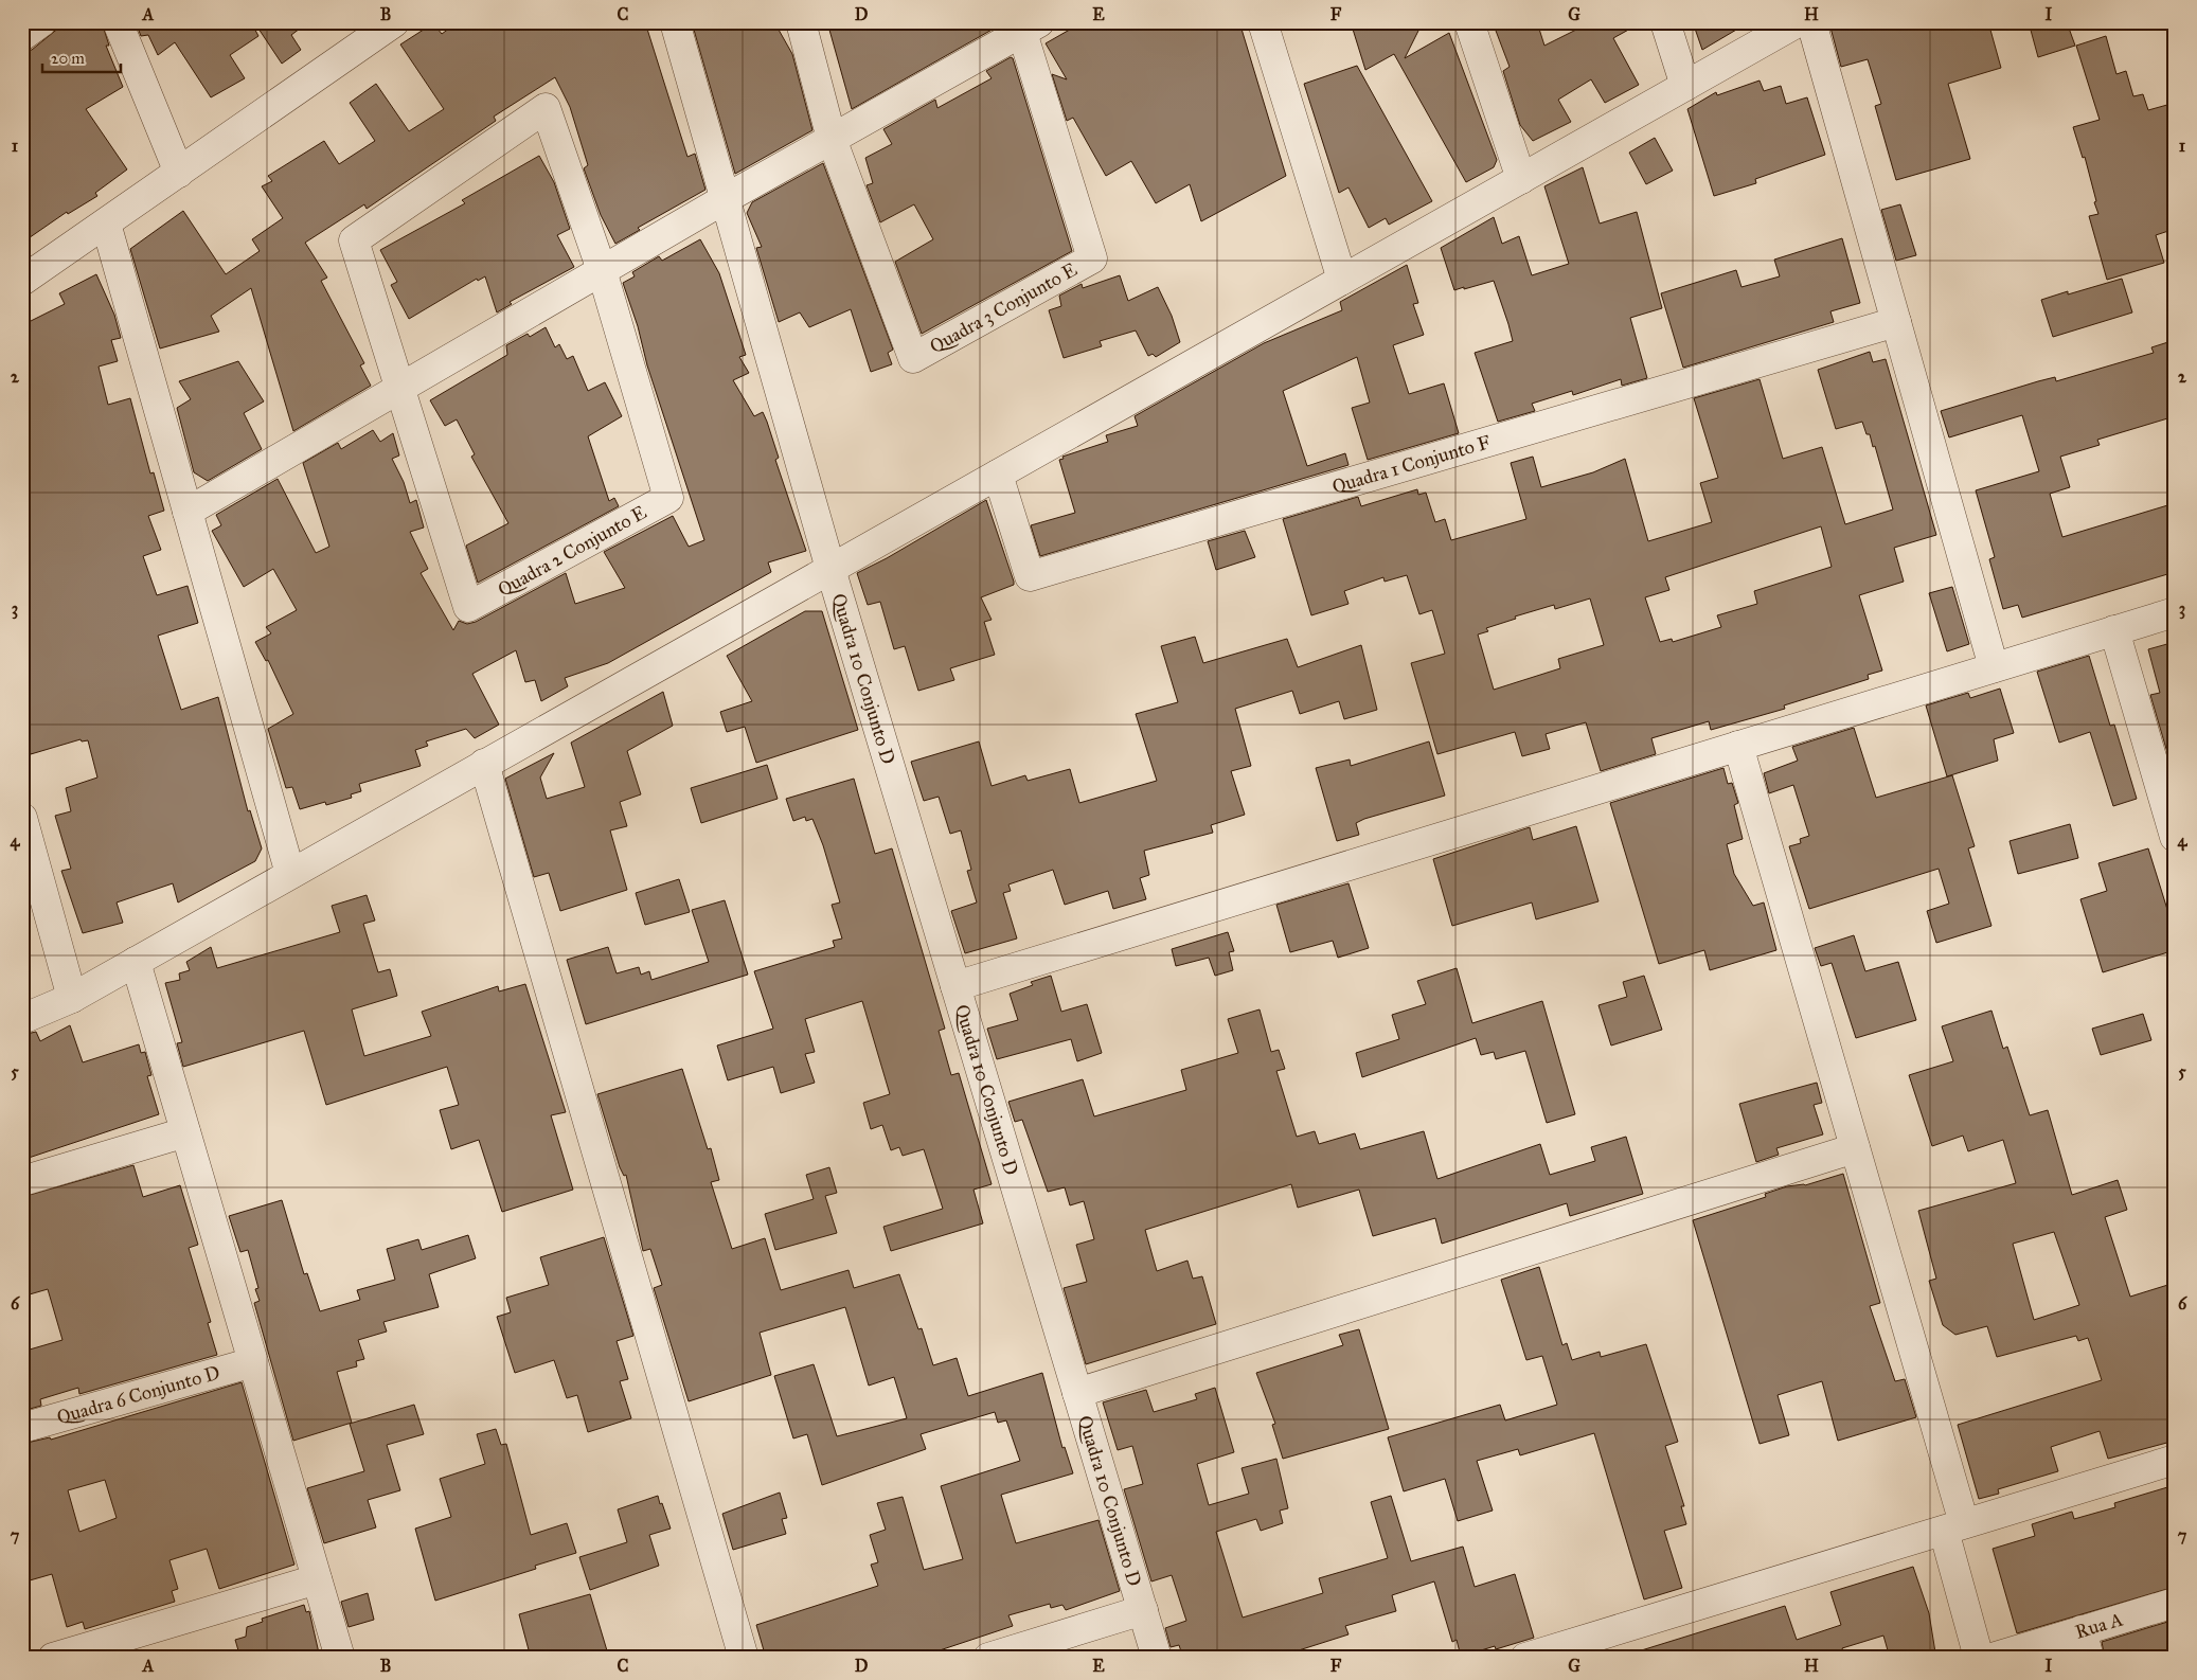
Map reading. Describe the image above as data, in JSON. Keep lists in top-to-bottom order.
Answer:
{
  "streets": {
    "street": [
      "Quadra 3 Conjunto E",
      "Quadra 1 Conjunto F",
      "Quadra 2 Conjunto E",
      "Quadra 10 Conjunto D",
      "Quadra 6 Conjunto D",
      "Rua A"
    ]
  },
  "crossings": [
    ["Quadra 3 Conjunto E", "Quadra 10 Conjunto D"]
  ],
  "scale_bar": "20 m",
  "grid": {
    "columns": [
      "A",
      "B",
      "C",
      "D",
      "E",
      "F",
      "G",
      "H",
      "I"
    ],
    "rows": [
      "1",
      "2",
      "3",
      "4",
      "5",
      "6",
      "7"
    ]
  }
}
